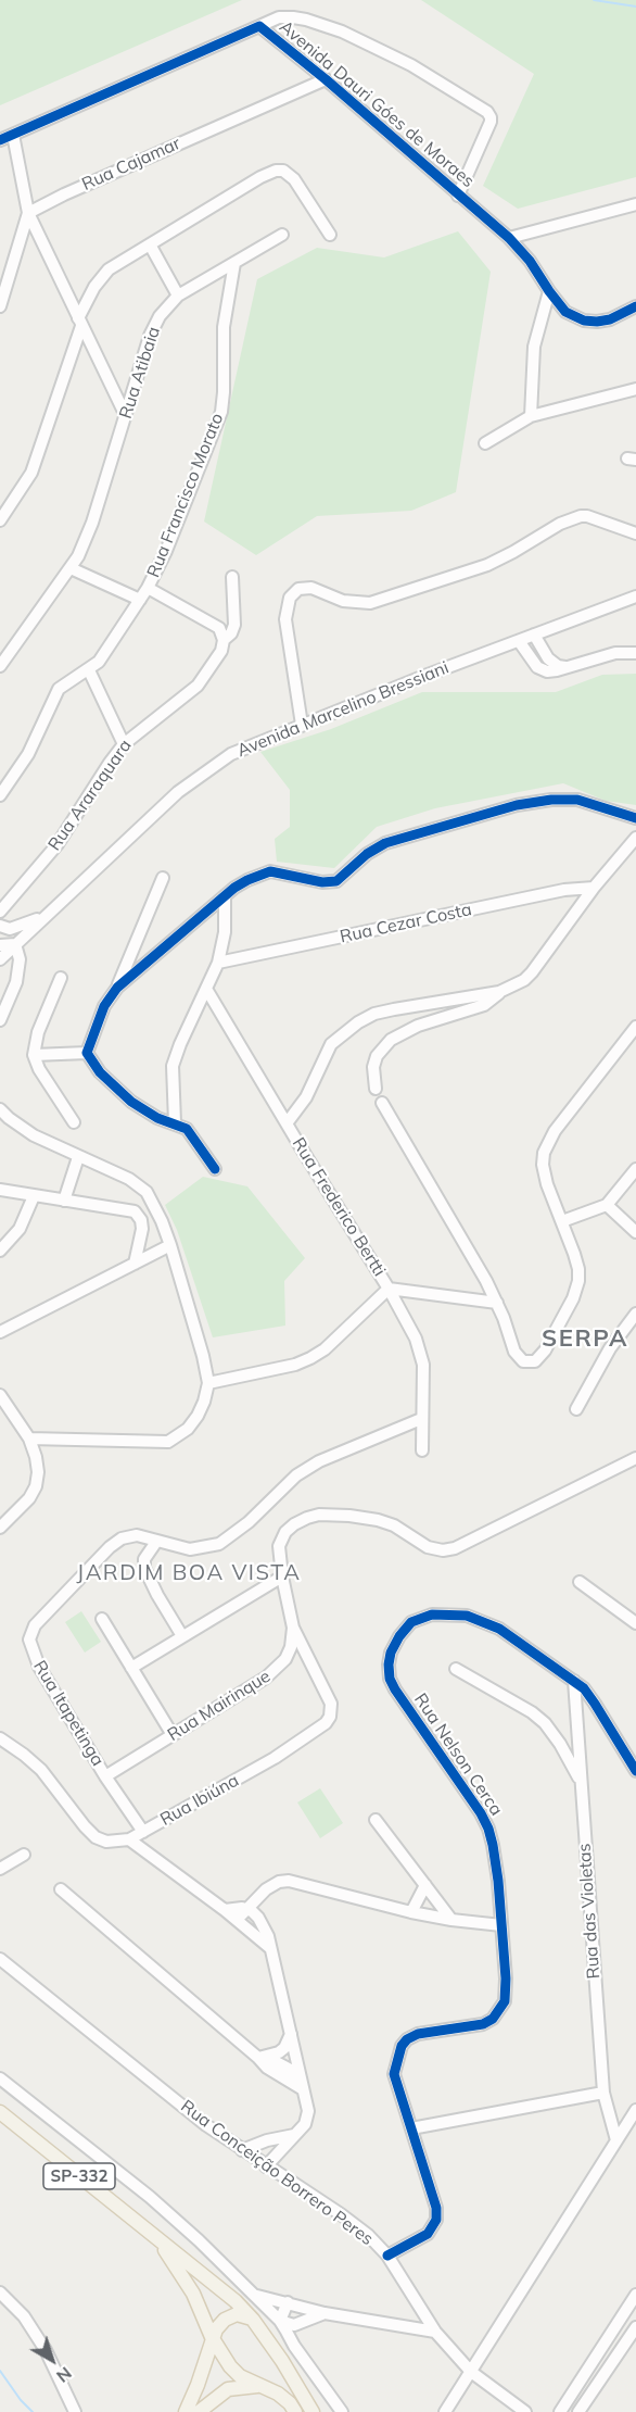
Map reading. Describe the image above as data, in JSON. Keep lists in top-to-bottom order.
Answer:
{
  "streets": {
    "main road": ["SP-332"],
    "street": [
      "Avenida Dauri Góes de Moraes",
      "Rua Cajamar",
      "Rua Atibaia",
      "Rua Francisco Morato",
      "Avenida Marcelino Bressiani",
      "Rua Araraquara",
      "Rua Cezar Costa",
      "Rua Frederico Bertti",
      "Rua Mairinque",
      "Rua Itapetinga",
      "Rua Nelson Cerca",
      "Rua Ibiúna",
      "Rua das Violetas",
      "Rua Conceição Borrero Peres"
    ]
  },
  "crossings": [
    ["Avenida Dauri Góes de Moraes", "Rua Cajamar"],
    ["Rua Atibaia", "Rua Francisco Morato"],
    ["Rua Cezar Costa", "Rua Frederico Bertti"],
    ["Rua Mairinque", "Rua Itapetinga"],
    ["Rua Mairinque", "Rua Ibiúna"],
    ["Rua Itapetinga", "Rua Ibiúna"],
    ["Rua Nelson Cerca", "Rua das Violetas"],
    ["Rua Nelson Cerca", "Rua Conceição Borrero Peres"]
  ],
  "districts": ["SERPA", "JARDIM BOA VISTA"],
  "north": "bottom right"
}
